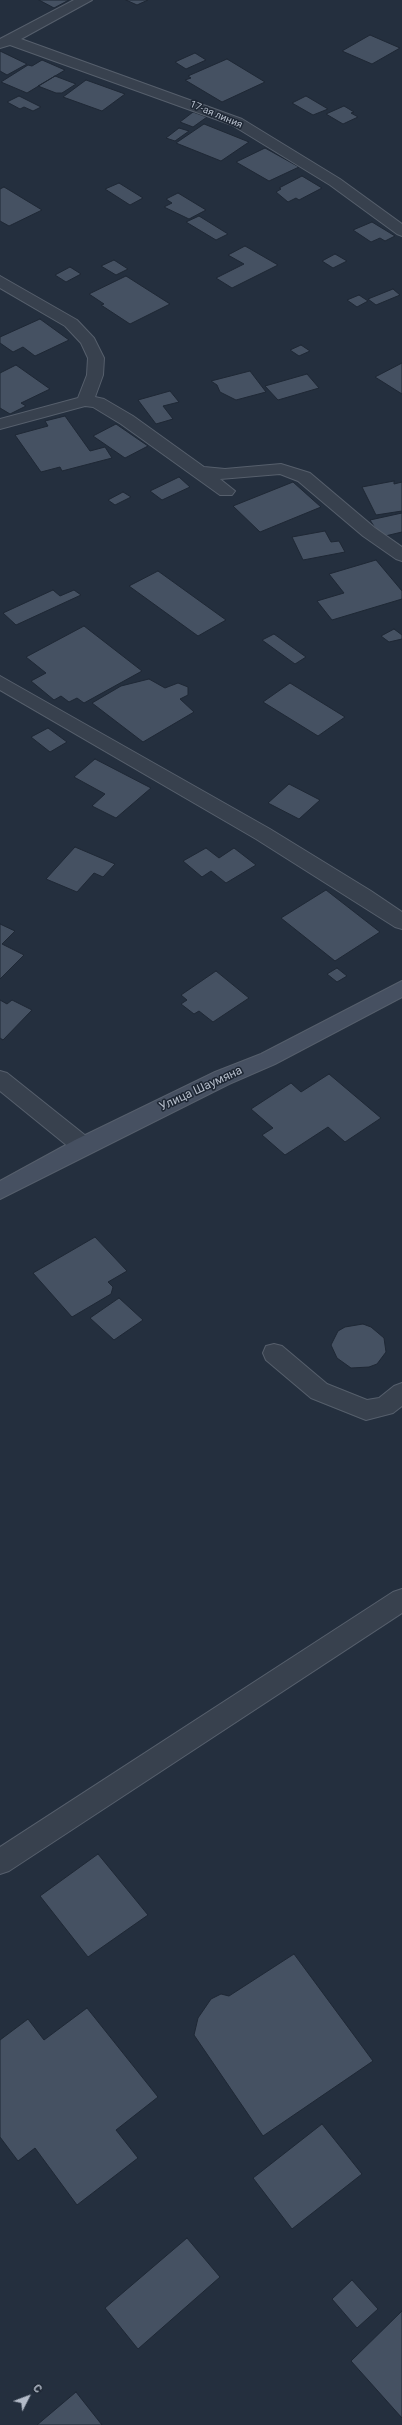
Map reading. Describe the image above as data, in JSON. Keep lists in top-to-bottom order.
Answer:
{
  "streets": {
    "street": ["17-ая линия", "Улица Шаумяна"]
  },
  "north": "top right"
}
